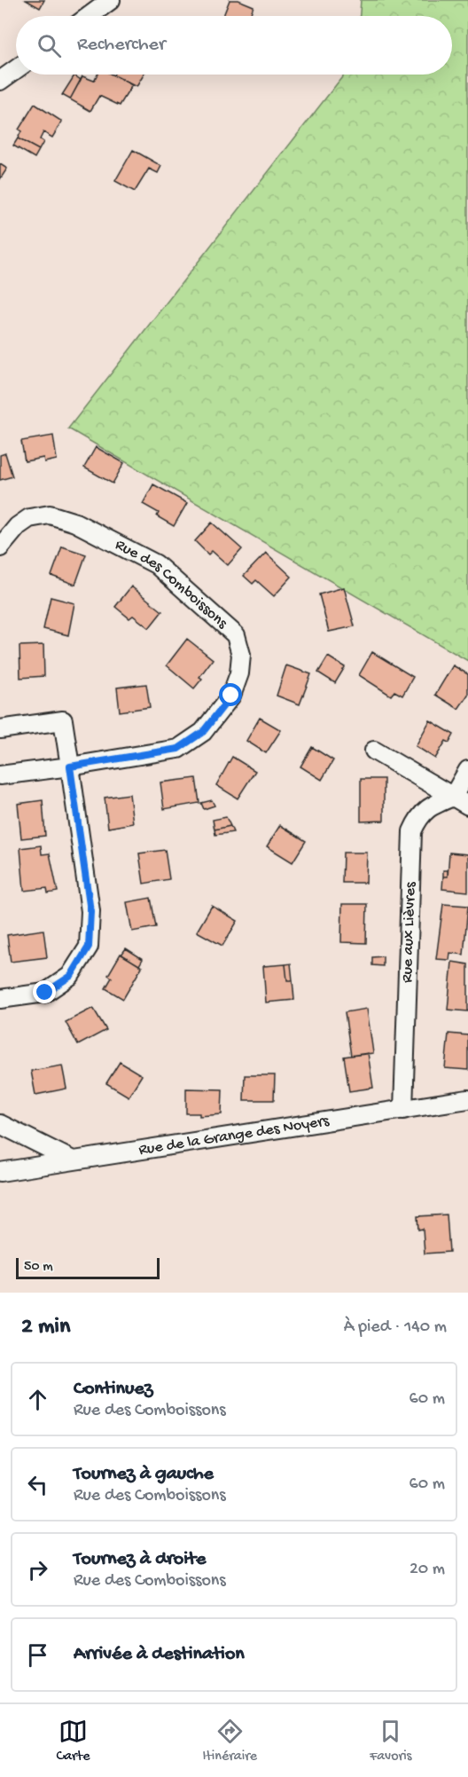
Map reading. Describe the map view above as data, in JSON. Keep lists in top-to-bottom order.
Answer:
{
  "streets": {
    "street": ["Rue des Comboissons", "Rue aux Lièvres", "Rue de la Grange des Noyers"]
  },
  "crossings": [
    ["Rue aux Lièvres", "Rue de la Grange des Noyers"]
  ],
  "scale_bar": "50 m",
  "page": {
    "search": "Rechercher",
    "scale": "50 m",
    "heading": ["2 min", "À pied · 140 m"],
    "list": [
      ["Continuez", "Rue des Comboissons", "60 m"],
      ["Tournez à gauche", "Rue des Comboissons", "60 m"],
      ["Tournez à droite", "Rue des Comboissons", "20 m"],
      "Arrivée à destination"
    ],
    "nav": ["Carte", "Itinéraire", "Favoris"]
  }
}
